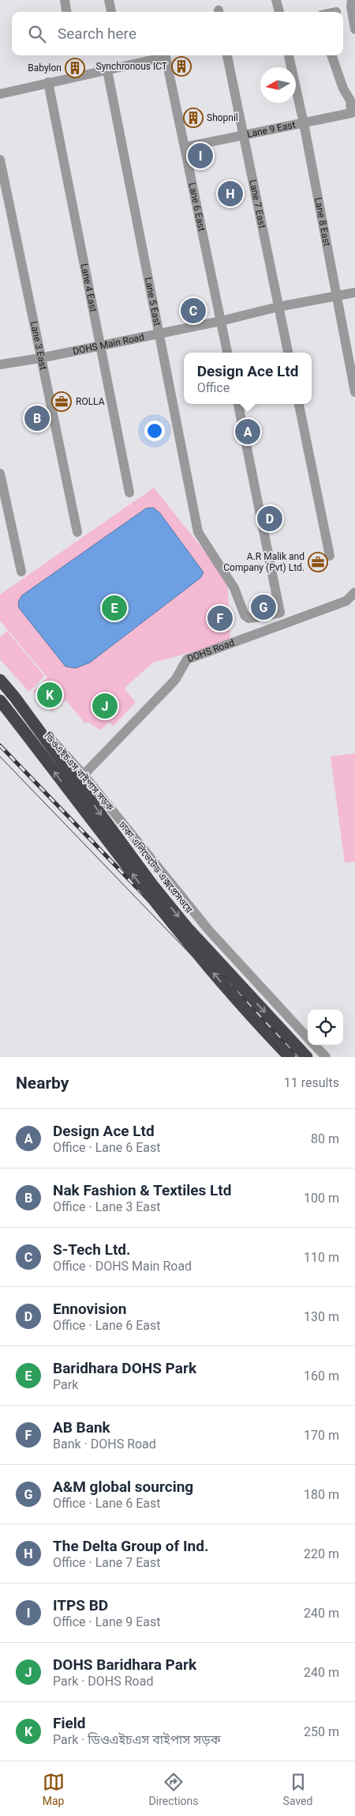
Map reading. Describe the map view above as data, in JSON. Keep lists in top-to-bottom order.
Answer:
{
  "streets": {
    "highway": ["ঢাকা এলিভেটেড এক্সপ্রেসওয়ে"],
    "street": [
      "Lane 9 East",
      "Lane 7 East",
      "Lane 6 East",
      "Lane 8 East",
      "Lane 4 East",
      "Lane 5 East",
      "DOHS Main Road",
      "Lane 3 East",
      "DOHS Road",
      "ডিওএইচএস বাইপাস সড়ক"
    ]
  },
  "crossings": [
    ["Lane 9 East", "Lane 7 East"],
    ["Lane 9 East", "Lane 6 East"],
    ["Lane 9 East", "Lane 8 East"],
    ["Lane 7 East", "DOHS Main Road"],
    ["Lane 6 East", "Lane 5 East"],
    ["Lane 6 East", "DOHS Main Road"],
    ["Lane 8 East", "DOHS Main Road"],
    ["Lane 4 East", "DOHS Main Road"],
    ["Lane 5 East", "DOHS Main Road"],
    ["DOHS Main Road", "Lane 3 East"],
    ["DOHS Road", "ডিওএইচএস বাইপাস সড়ক"]
  ],
  "places": {
    "building": ["Synchronous ICT", "Babylon", "Shopnil"],
    "office": ["ROLLA", "A.R Malik and Company (Pvt) Ltd."]
  },
  "north": "left",
  "page": {
    "search": "Search here",
    "pins": [
      "I",
      "H",
      "C",
      "B",
      "A",
      "D",
      "G",
      "E",
      "F",
      "K",
      "J"
    ],
    "popup": ["Design Ace Ltd", "Office"],
    "heading": ["Nearby", "11 results"],
    "list": [
      {
        "mark": "A",
        "name": "Design Ace Ltd",
        "note": "Office · Lane 6 East",
        "value": "80 m"
      },
      {
        "mark": "B",
        "name": "Nak Fashion & Textiles Ltd",
        "note": "Office · Lane 3 East",
        "value": "100 m"
      },
      {
        "mark": "C",
        "name": "S-Tech Ltd.",
        "note": "Office · DOHS Main Road",
        "value": "110 m"
      },
      {
        "mark": "D",
        "name": "Ennovision",
        "note": "Office · Lane 6 East",
        "value": "130 m"
      },
      {
        "mark": "E",
        "name": "Baridhara DOHS Park",
        "note": "Park",
        "value": "160 m"
      },
      {
        "mark": "F",
        "name": "AB Bank",
        "note": "Bank · DOHS Road",
        "value": "170 m"
      },
      {
        "mark": "G",
        "name": "A&M global sourcing",
        "note": "Office · Lane 6 East",
        "value": "180 m"
      },
      {
        "mark": "H",
        "name": "The Delta Group of Ind.",
        "note": "Office · Lane 7 East",
        "value": "220 m"
      },
      {
        "mark": "I",
        "name": "ITPS BD",
        "note": "Office · Lane 9 East",
        "value": "240 m"
      },
      {
        "mark": "J",
        "name": "DOHS Baridhara Park",
        "note": "Park · DOHS Road",
        "value": "240 m"
      },
      {
        "mark": "K",
        "name": "Field",
        "note": "Park · ডিওএইচএস বাইপাস সড়ক",
        "value": "250 m"
      }
    ],
    "nav": ["Map", "Directions", "Saved"]
  }
}
